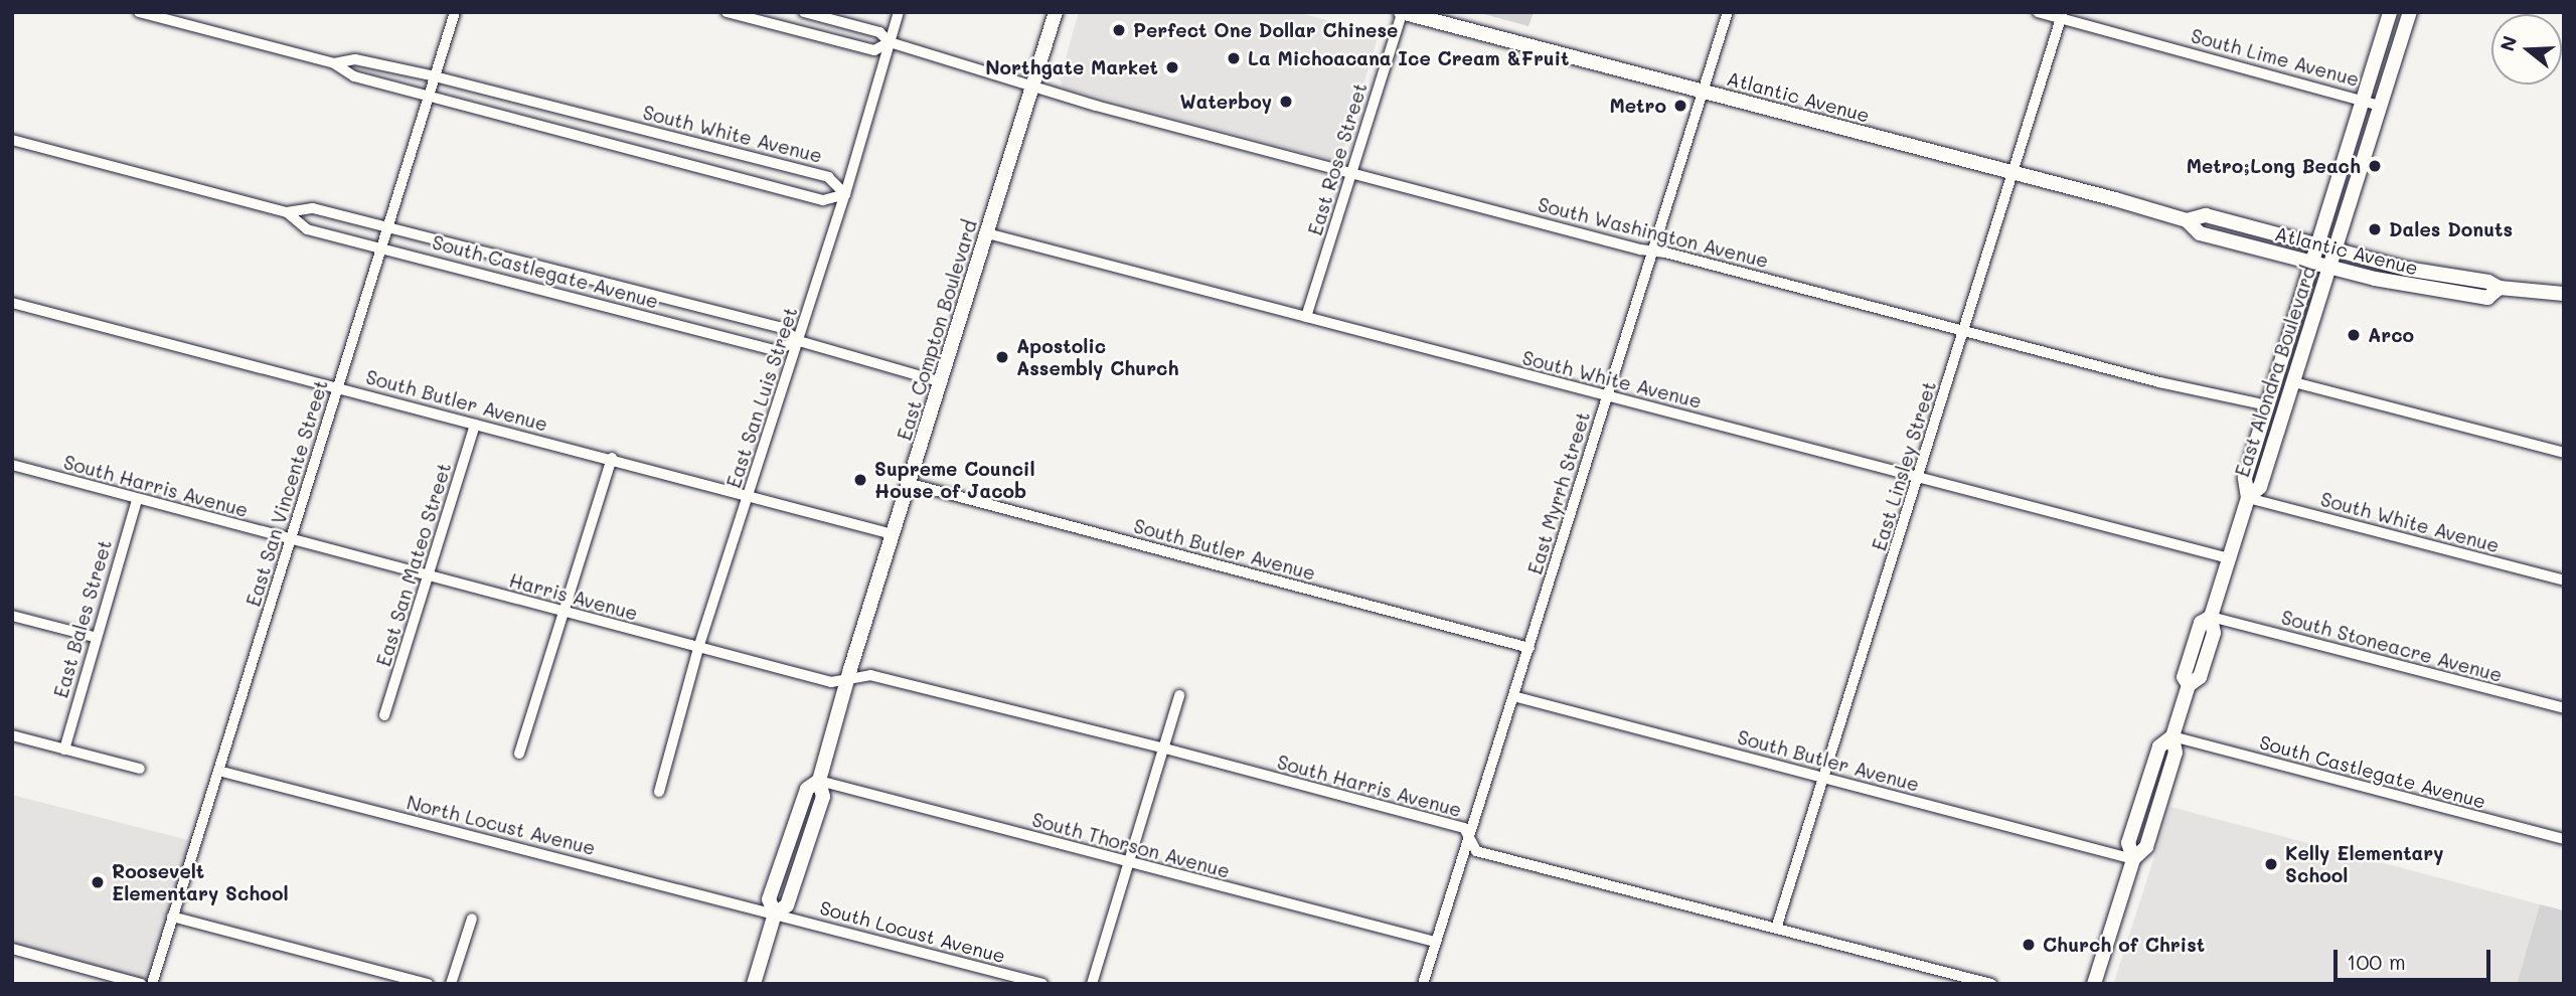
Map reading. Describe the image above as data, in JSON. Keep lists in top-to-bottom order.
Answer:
{
  "streets": {
    "main road": ["Atlantic Avenue", "East Compton Boulevard", "East Alondra Boulevard"],
    "street": [
      "South Lime Avenue",
      "South White Avenue",
      "East Rose Street",
      "South Washington Avenue",
      "South Castlegate Avenue",
      "East San Luis Street",
      "South Butler Avenue",
      "East Linsley Street",
      "South Harris Avenue",
      "East San Vincente Street",
      "East Myrrh Street",
      "East San Mateo Street",
      "Harris Avenue",
      "East Bales Street",
      "South Stoneacre Avenue",
      "North Locust Avenue",
      "South Thorson Avenue",
      "South Locust Avenue"
    ]
  },
  "crossings": [
    ["South Lime Avenue", "East Alondra Boulevard"],
    ["South Lime Avenue", "East Linsley Street"],
    ["Atlantic Avenue", "East Rose Street"],
    ["Atlantic Avenue", "East Alondra Boulevard"],
    ["Atlantic Avenue", "East Linsley Street"],
    ["Atlantic Avenue", "East Myrrh Street"],
    ["South White Avenue", "East Rose Street"],
    ["South White Avenue", "East Compton Boulevard"],
    ["South White Avenue", "East Alondra Boulevard"],
    ["South White Avenue", "East San Luis Street"],
    ["South White Avenue", "East Linsley Street"],
    ["South White Avenue", "East San Vincente Street"],
    ["South White Avenue", "East Myrrh Street"],
    ["East Rose Street", "South Washington Avenue"],
    ["South Washington Avenue", "East Compton Boulevard"],
    ["South Washington Avenue", "East Alondra Boulevard"],
    ["South Washington Avenue", "East San Luis Street"],
    ["South Washington Avenue", "East Linsley Street"],
    ["South Washington Avenue", "East Myrrh Street"],
    ["South Castlegate Avenue", "East Compton Boulevard"],
    ["South Castlegate Avenue", "East Alondra Boulevard"],
    ["South Castlegate Avenue", "East San Luis Street"],
    ["South Castlegate Avenue", "East San Vincente Street"],
    ["East Compton Boulevard", "South Butler Avenue"],
    ["East Compton Boulevard", "South Harris Avenue"],
    ["East Compton Boulevard", "Harris Avenue"],
    ["East Compton Boulevard", "North Locust Avenue"],
    ["East Compton Boulevard", "South Thorson Avenue"],
    ["East Compton Boulevard", "South Locust Avenue"],
    ["East Alondra Boulevard", "South Butler Avenue"],
    ["East Alondra Boulevard", "South Stoneacre Avenue"],
    ["East San Luis Street", "South Butler Avenue"],
    ["East San Luis Street", "Harris Avenue"],
    ["South Butler Avenue", "East Linsley Street"],
    ["South Butler Avenue", "East San Vincente Street"],
    ["South Butler Avenue", "East Myrrh Street"],
    ["South Butler Avenue", "East San Mateo Street"],
    ["East Linsley Street", "South Harris Avenue"],
    ["South Harris Avenue", "East San Vincente Street"],
    ["South Harris Avenue", "East Myrrh Street"],
    ["South Harris Avenue", "Harris Avenue"],
    ["South Harris Avenue", "East Bales Street"],
    ["East San Vincente Street", "Harris Avenue"],
    ["East San Vincente Street", "North Locust Avenue"],
    ["East Myrrh Street", "South Thorson Avenue"],
    ["East San Mateo Street", "Harris Avenue"],
    ["North Locust Avenue", "South Locust Avenue"]
  ],
  "places": [
    "Perfect One Dollar Chinese",
    "La Michoacana Ice Cream &Fruit",
    "Northgate Market",
    "Waterboy",
    "Metro",
    "Metro;Long Beach",
    "Dales Donuts",
    "Arco",
    "Apostolic Assembly Church",
    "Supreme Council House of Jacob",
    "Kelly Elementary School",
    "Roosevelt Elementary School",
    "Church of Christ"
  ],
  "scale_bar": "100 m",
  "north": "left"
}
